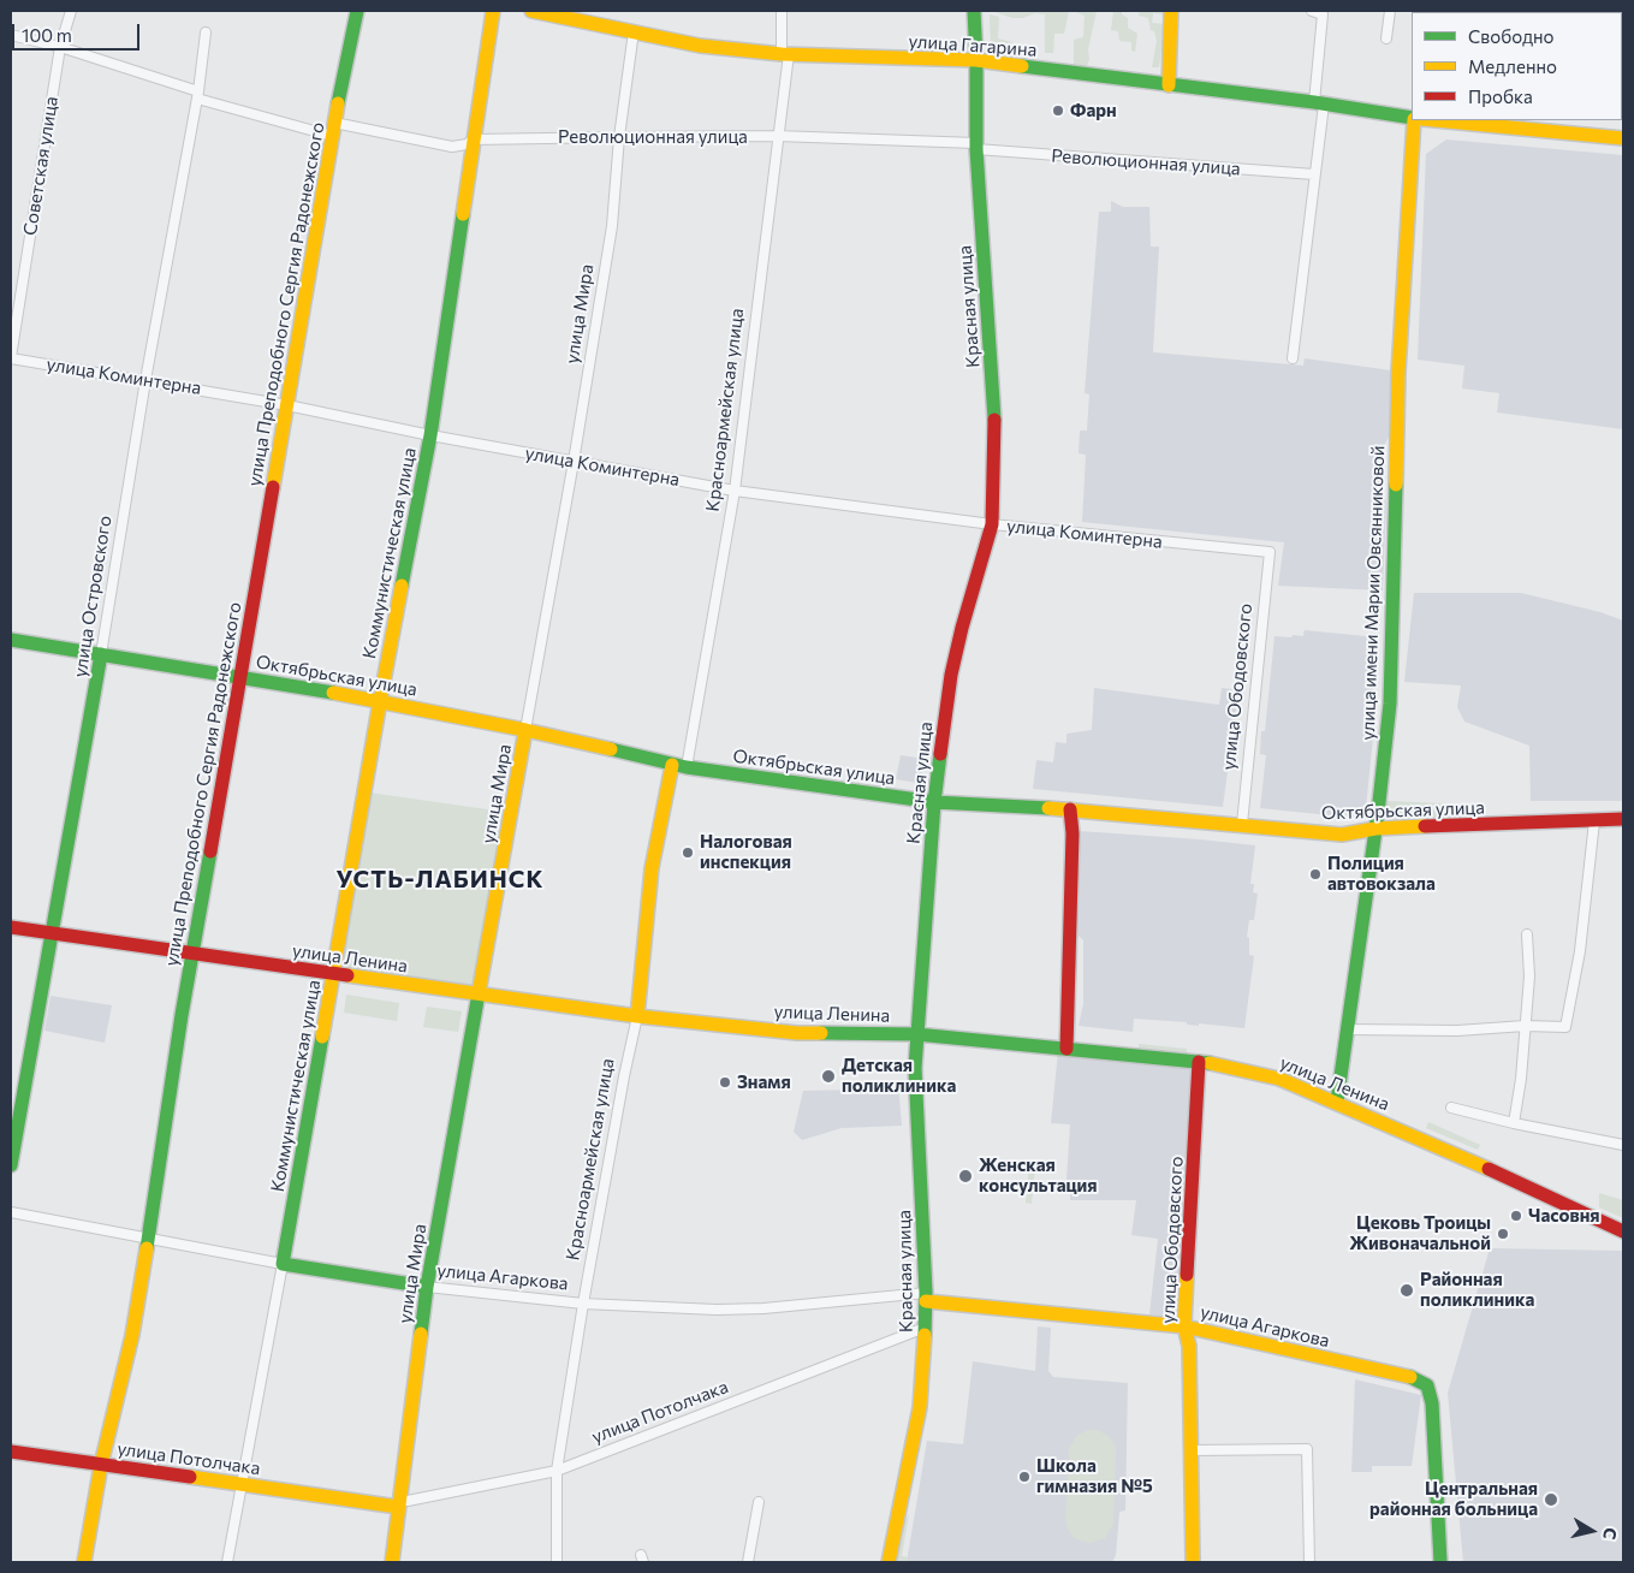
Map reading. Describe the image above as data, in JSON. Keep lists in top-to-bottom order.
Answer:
{
  "streets": {
    "street": [
      "улица Гагарина",
      "Революционная улица",
      "Советская улица",
      "улица Преподобного Сергия Радонежского",
      "Красная улица",
      "улица Мира",
      "улица Коминтерна",
      "Красноармейская улица",
      "Коммунистическая улица",
      "улица имени Марии Овсянниковой",
      "улица Островского",
      "Октябрьская улица",
      "улица Ободовского",
      "улица Ленина",
      "улица Агаркова",
      "улица Потолчака"
    ]
  },
  "crossings": [
    ["улица Гагарина", "Красная улица"],
    ["улица Гагарина", "улица Мира"],
    ["улица Гагарина", "Красноармейская улица"],
    ["Революционная улица", "Советская улица"],
    ["Революционная улица", "улица Преподобного Сергия Радонежского"],
    ["Революционная улица", "Красная улица"],
    ["Революционная улица", "улица Мира"],
    ["Революционная улица", "Красноармейская улица"],
    ["Революционная улица", "Коммунистическая улица"],
    ["Революционная улица", "улица Островского"],
    ["Советская улица", "улица Коминтерна"],
    ["улица Преподобного Сергия Радонежского", "улица Коминтерна"],
    ["улица Преподобного Сергия Радонежского", "Октябрьская улица"],
    ["улица Преподобного Сергия Радонежского", "улица Ленина"],
    ["улица Преподобного Сергия Радонежского", "улица Агаркова"],
    ["улица Преподобного Сергия Радонежского", "улица Потолчака"],
    ["Красная улица", "улица Коминтерна"],
    ["Красная улица", "Октябрьская улица"],
    ["Красная улица", "улица Ленина"],
    ["Красная улица", "улица Агаркова"],
    ["Красная улица", "улица Потолчака"],
    ["улица Мира", "улица Коминтерна"],
    ["улица Мира", "Октябрьская улица"],
    ["улица Мира", "улица Ленина"],
    ["улица Мира", "улица Агаркова"],
    ["улица Мира", "улица Потолчака"],
    ["улица Коминтерна", "Красноармейская улица"],
    ["улица Коминтерна", "Коммунистическая улица"],
    ["улица Коминтерна", "улица Островского"],
    ["улица Коминтерна", "улица Ободовского"],
    ["Красноармейская улица", "Октябрьская улица"],
    ["Красноармейская улица", "улица Ленина"],
    ["Красноармейская улица", "улица Агаркова"],
    ["Красноармейская улица", "улица Потолчака"],
    ["Коммунистическая улица", "Октябрьская улица"],
    ["Коммунистическая улица", "улица Ленина"],
    ["Коммунистическая улица", "улица Агаркова"],
    ["Коммунистическая улица", "улица Потолчака"],
    ["улица имени Марии Овсянниковой", "Октябрьская улица"],
    ["улица имени Марии Овсянниковой", "улица Ленина"],
    ["улица Островского", "Октябрьская улица"],
    ["улица Островского", "улица Ленина"],
    ["Октябрьская улица", "улица Ободовского"],
    ["улица Ободовского", "улица Ленина"],
    ["улица Ободовского", "улица Агаркова"]
  ],
  "districts": ["УСТЬ-ЛАБИНСК"],
  "places": [
    "Фарн",
    "Налоговая инспекция",
    "Полиция автовокзала",
    "Детская поликлиника",
    "Знамя",
    "Женская консультация",
    "Часовня",
    "Цековь Троицы Живоначальной",
    "Районная поликлиника",
    "Школа гимназия №5",
    "Центральная районная больница"
  ],
  "legend": ["Свободно", "Медленно", "Пробка"],
  "scale_bar": "100 m",
  "north": "right"
}
